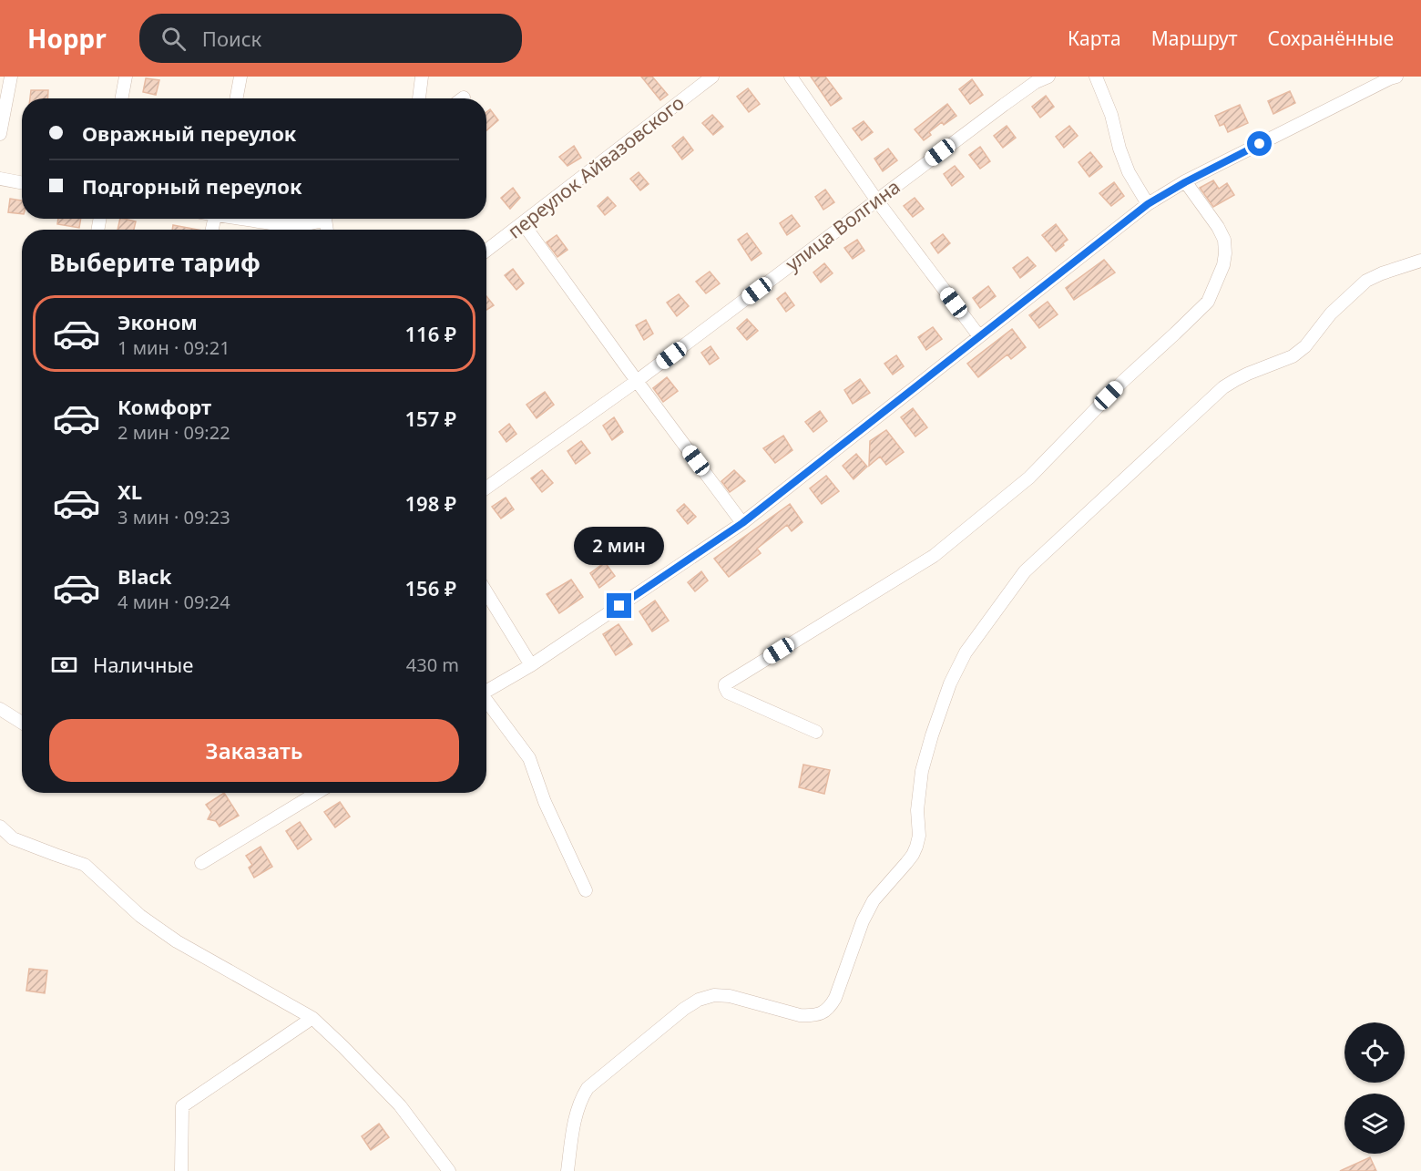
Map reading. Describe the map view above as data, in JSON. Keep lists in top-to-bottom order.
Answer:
{
  "streets": {
    "street": ["переулок Айвазовского", "улица Волгина"]
  },
  "page": {
    "header": "Hoppr",
    "search": "Поиск",
    "nav": ["Карта", "Маршрут", "Сохранённые"],
    "banner": ["Овражный переулок", "Подгорный переулок"],
    "heading": "Выберите тариф",
    "list": [
      {
        "name": "Эконом",
        "note": "1 мин · 09:21",
        "value": "116 ₽"
      },
      {
        "name": "Комфорт",
        "note": "2 мин · 09:22",
        "value": "157 ₽"
      },
      {
        "name": "XL",
        "note": "3 мин · 09:23",
        "value": "198 ₽"
      },
      {
        "name": "Black",
        "note": "4 мин · 09:24",
        "value": "156 ₽"
      }
    ],
    "bubble": "2 мин",
    "pay": ["Наличные", "430 m"],
    "buttons": "Заказать"
  }
}
